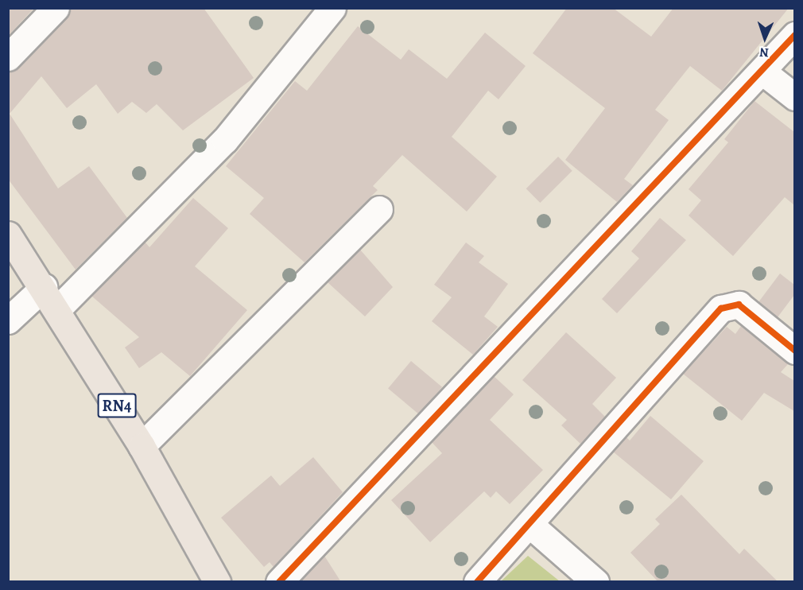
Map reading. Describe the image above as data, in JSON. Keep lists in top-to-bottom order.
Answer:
{
  "streets": {
    "highway": ["RN4"]
  },
  "north": "bottom"
}
